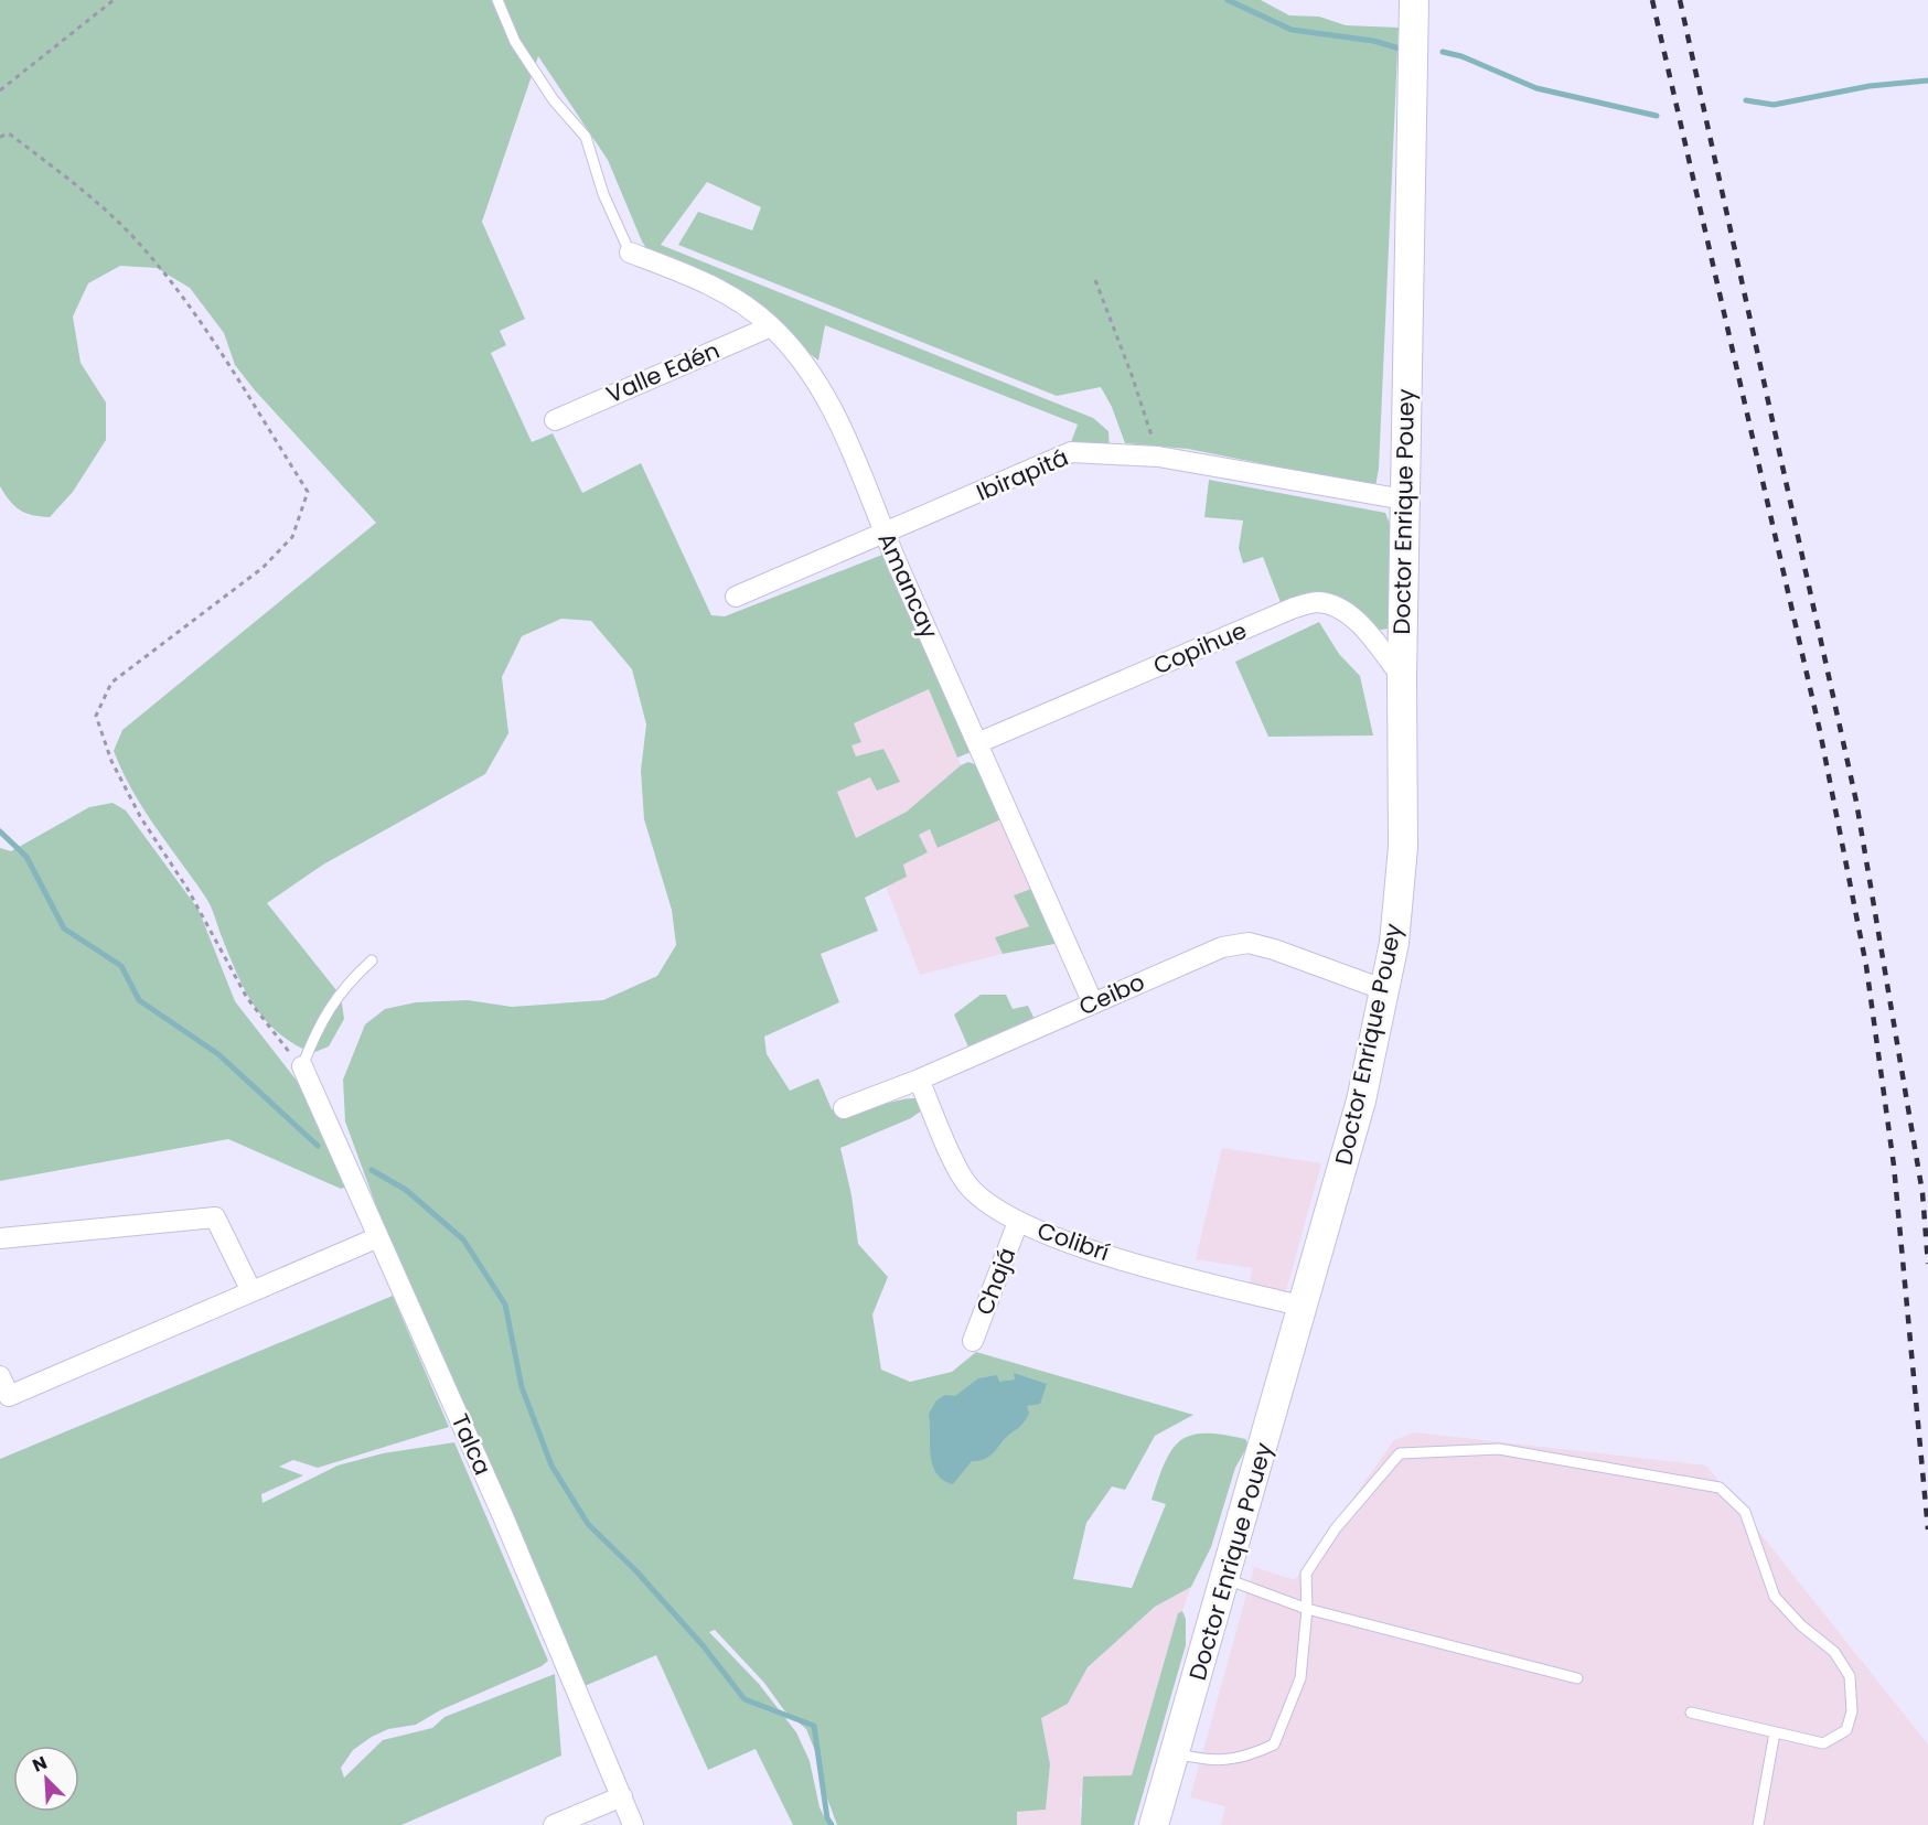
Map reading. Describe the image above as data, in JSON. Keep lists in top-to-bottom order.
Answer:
{
  "streets": {
    "street": [
      "Valle Edén",
      "Ibirapitá",
      "Doctor Enrique Pouey",
      "Amancay",
      "Copihue",
      "Ceibo",
      "Colibrí",
      "Chajá",
      "Talca"
    ]
  },
  "crossings": [
    ["Valle Edén", "Amancay"],
    ["Ibirapitá", "Doctor Enrique Pouey"],
    ["Ibirapitá", "Amancay"],
    ["Doctor Enrique Pouey", "Copihue"],
    ["Doctor Enrique Pouey", "Ceibo"],
    ["Doctor Enrique Pouey", "Colibrí"],
    ["Amancay", "Copihue"],
    ["Amancay", "Ceibo"],
    ["Ceibo", "Colibrí"],
    ["Colibrí", "Chajá"]
  ],
  "north": "top left"
}
